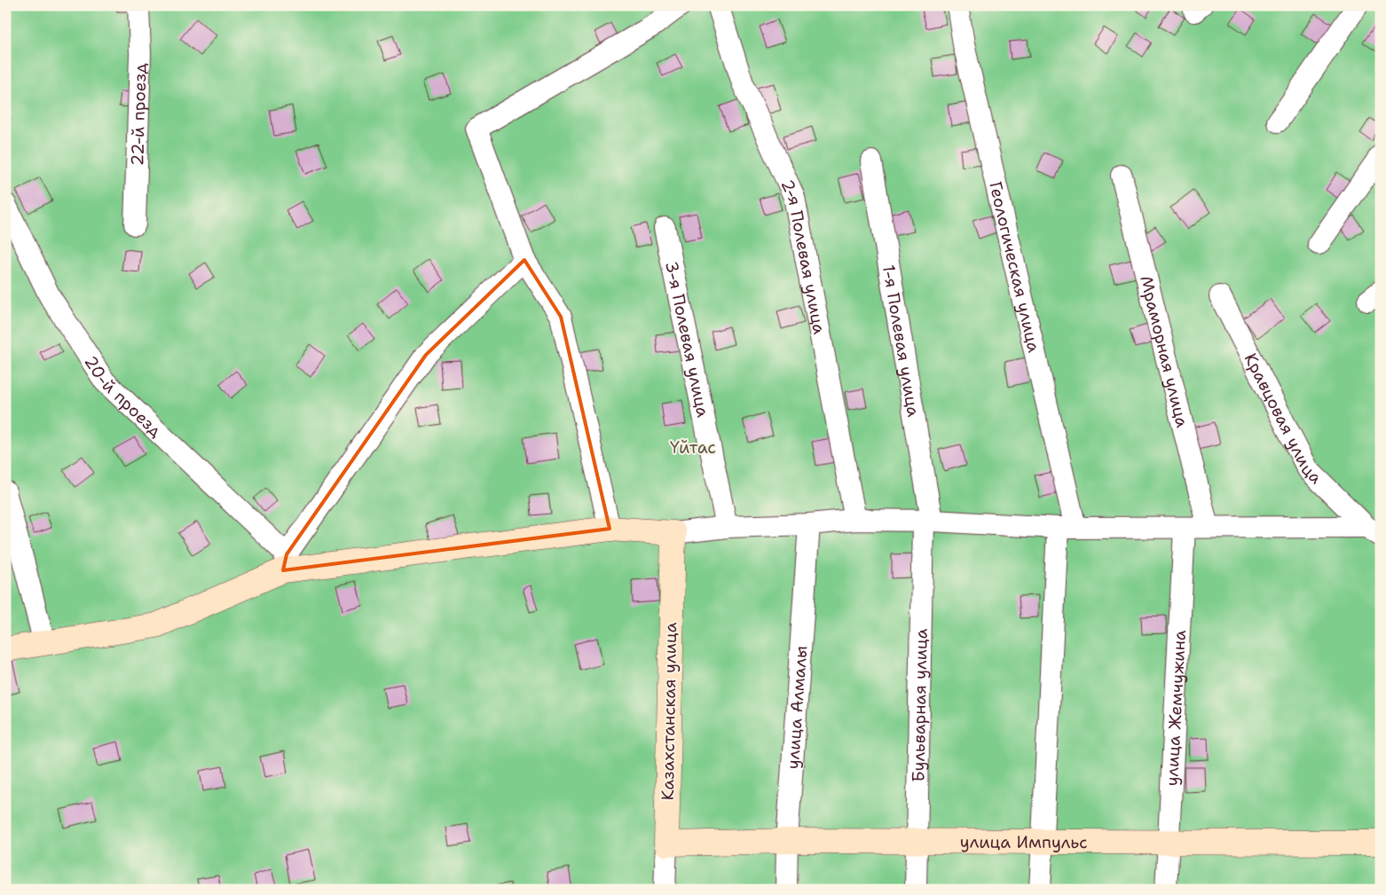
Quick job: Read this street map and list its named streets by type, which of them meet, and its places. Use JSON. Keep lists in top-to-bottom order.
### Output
{
  "streets": {
    "street": [
      "22-й проезд",
      "2-я Полевая улица",
      "Геологическая улица",
      "3-я Полевая улица",
      "1-я Полевая улица",
      "Мраморная улица",
      "20-й проезд",
      "Кравцовая улица",
      "Бульварная улица",
      "улица Алмалы",
      "улица Жемчужина",
      "Казахстанская улица",
      "улица Импульс"
    ]
  },
  "crossings": [
    ["Геологическая улица", "улица Импульс"],
    ["1-я Полевая улица", "Бульварная улица"],
    ["Бульварная улица", "улица Импульс"],
    ["улица Алмалы", "улица Импульс"],
    ["улица Жемчужина", "улица Импульс"],
    ["Казахстанская улица", "улица Импульс"]
  ],
  "parks": ["Үйтас"]
}
